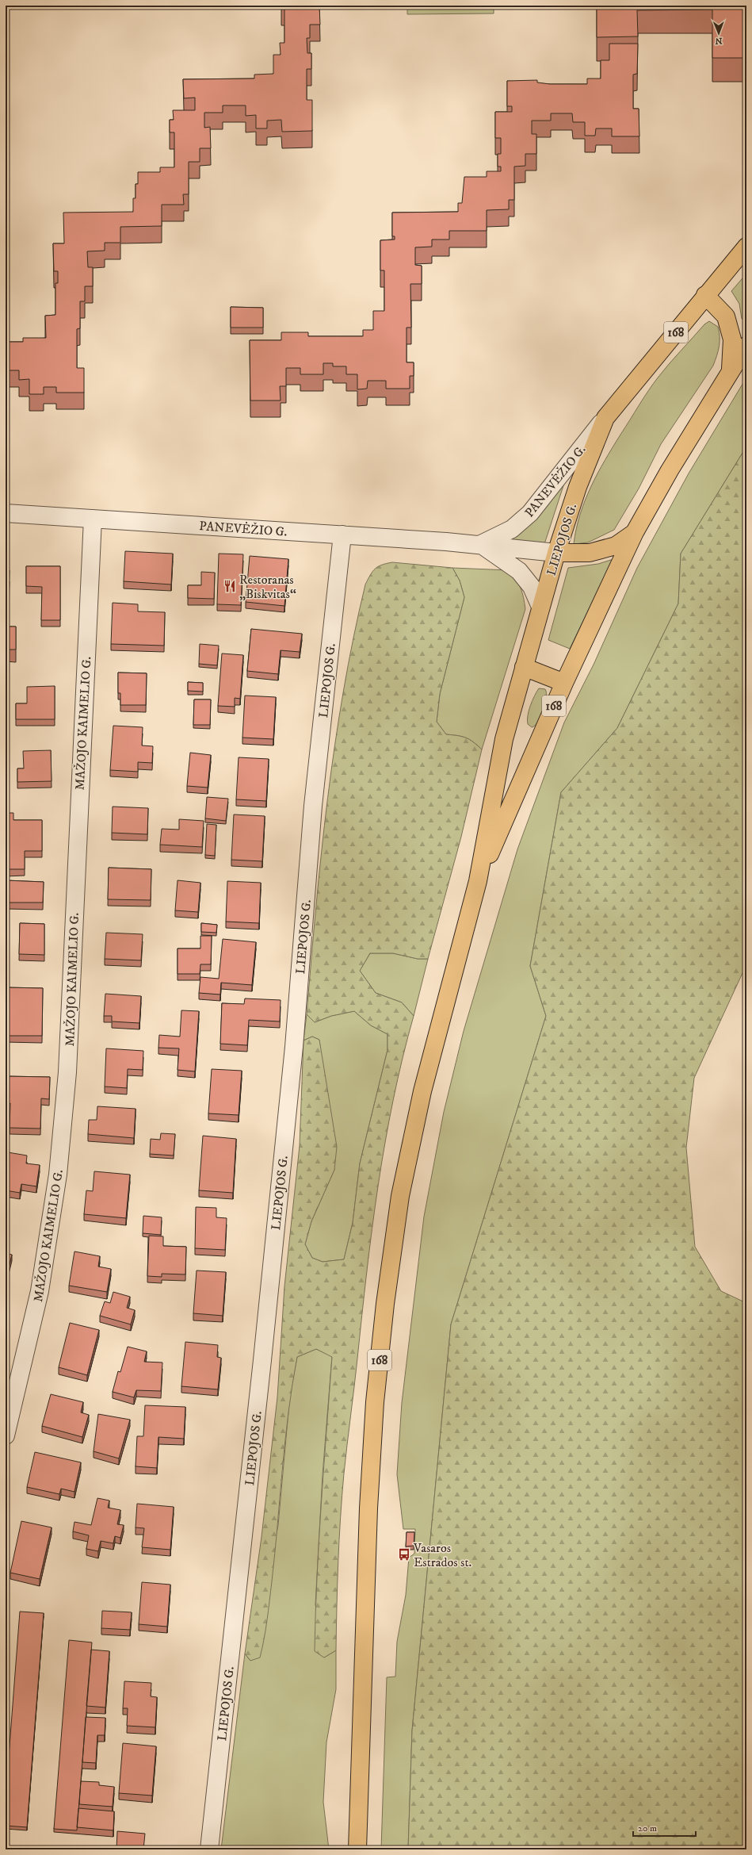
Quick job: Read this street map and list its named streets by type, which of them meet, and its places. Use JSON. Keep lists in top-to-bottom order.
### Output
{
  "streets": {
    "main road": ["168", "LIEPOJOS G."],
    "street": ["PANEVĖŽIO G.", "MAŽOJO KAIMELIO G."]
  },
  "crossings": [
    ["PANEVĖŽIO G.", "LIEPOJOS G."],
    ["PANEVĖŽIO G.", "MAŽOJO KAIMELIO G."]
  ],
  "places": {
    "restaurant": ["Restoranas „Biskvitas“"],
    "bus stop": ["Vasaros Estrados st."]
  },
  "scale_bar": "20 m",
  "north": "bottom"
}
